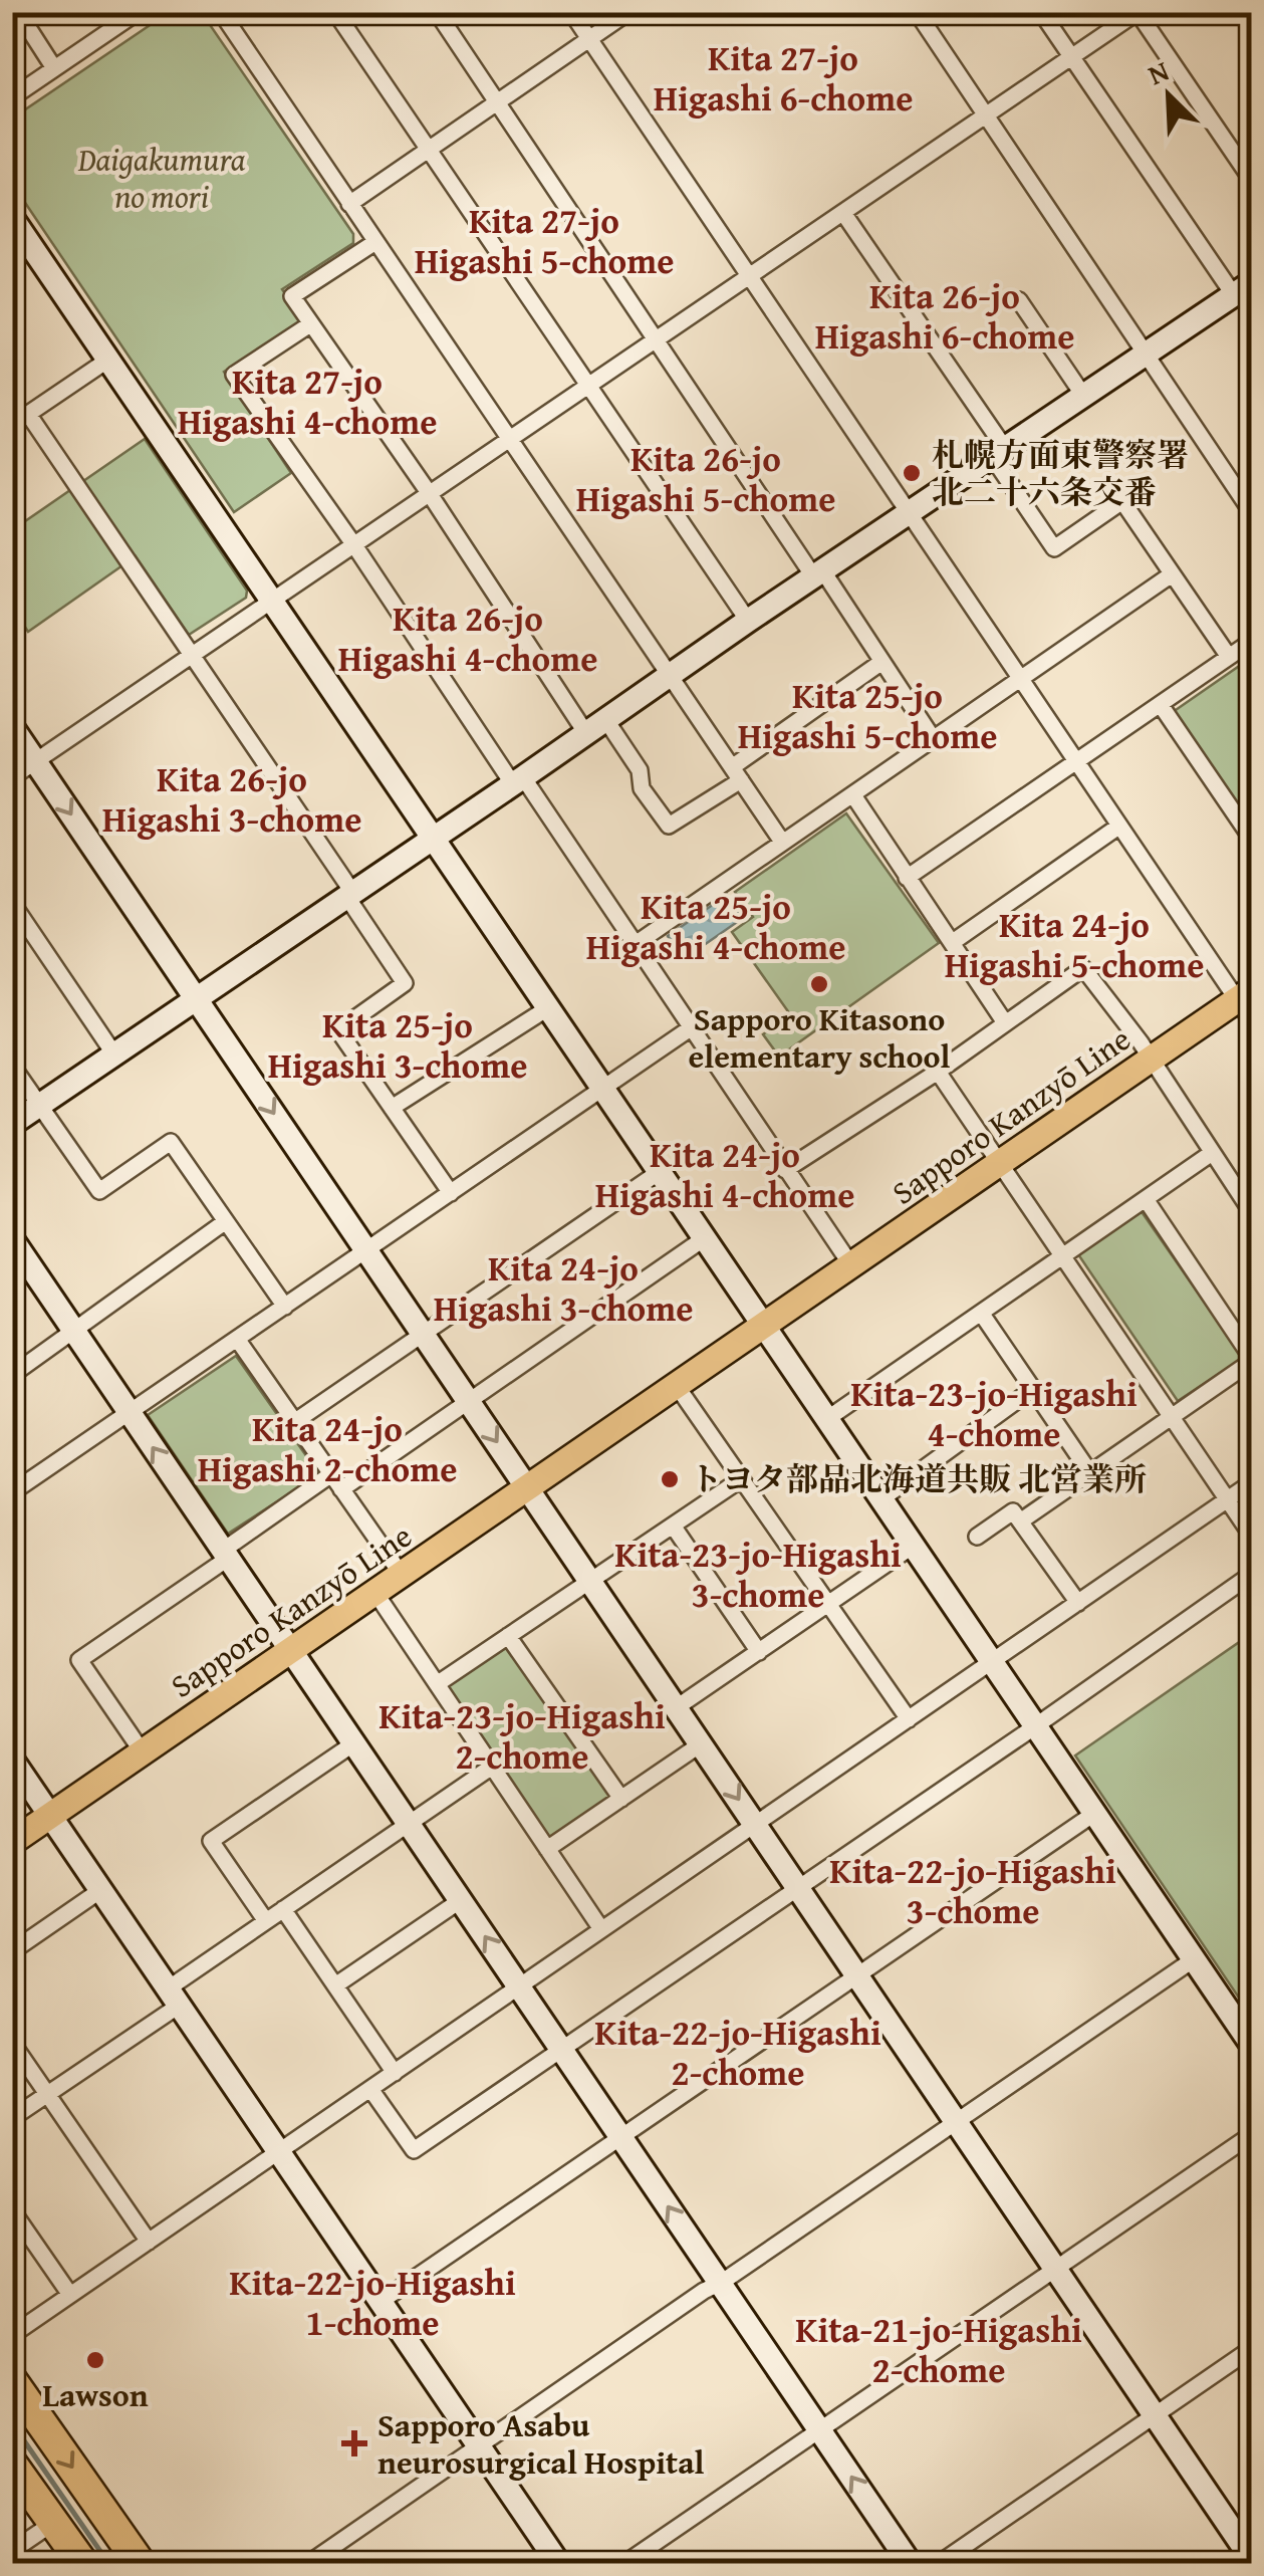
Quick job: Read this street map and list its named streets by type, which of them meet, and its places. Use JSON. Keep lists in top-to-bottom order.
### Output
{
  "streets": {
    "main road": ["Sapporo Kanzyō Line"]
  },
  "districts": [
    "Kita 27-jo Higashi 6-chome",
    "Kita 27-jo Higashi 5-chome",
    "Kita 26-jo Higashi 6-chome",
    "Kita 27-jo Higashi 4-chome",
    "Kita 26-jo Higashi 5-chome",
    "Kita 26-jo Higashi 4-chome",
    "Kita 25-jo Higashi 5-chome",
    "Kita 26-jo Higashi 3-chome",
    "Kita 25-jo Higashi 4-chome",
    "Kita 24-jo Higashi 5-chome",
    "Kita 25-jo Higashi 3-chome",
    "Kita 24-jo Higashi 4-chome",
    "Kita 24-jo Higashi 3-chome",
    "Kita-23-jo-Higashi 4-chome",
    "Kita 24-jo Higashi 2-chome",
    "Kita-23-jo-Higashi 3-chome",
    "Kita-23-jo-Higashi 2-chome",
    "Kita-22-jo-Higashi 3-chome",
    "Kita-22-jo-Higashi 2-chome",
    "Kita-22-jo-Higashi 1-chome",
    "Kita-21-jo-Higashi 2-chome"
  ],
  "parks": ["Daigakumura no mori"],
  "places": {
    "other": [
      "札幌方面東警察署 北二十六条交番",
      "Sapporo Kitasono elementary school",
      "トヨタ部品北海道共販 北営業所",
      "Lawson"
    ],
    "health": ["Sapporo Asabu neurosurgical Hospital"]
  },
  "north": "top left"
}
